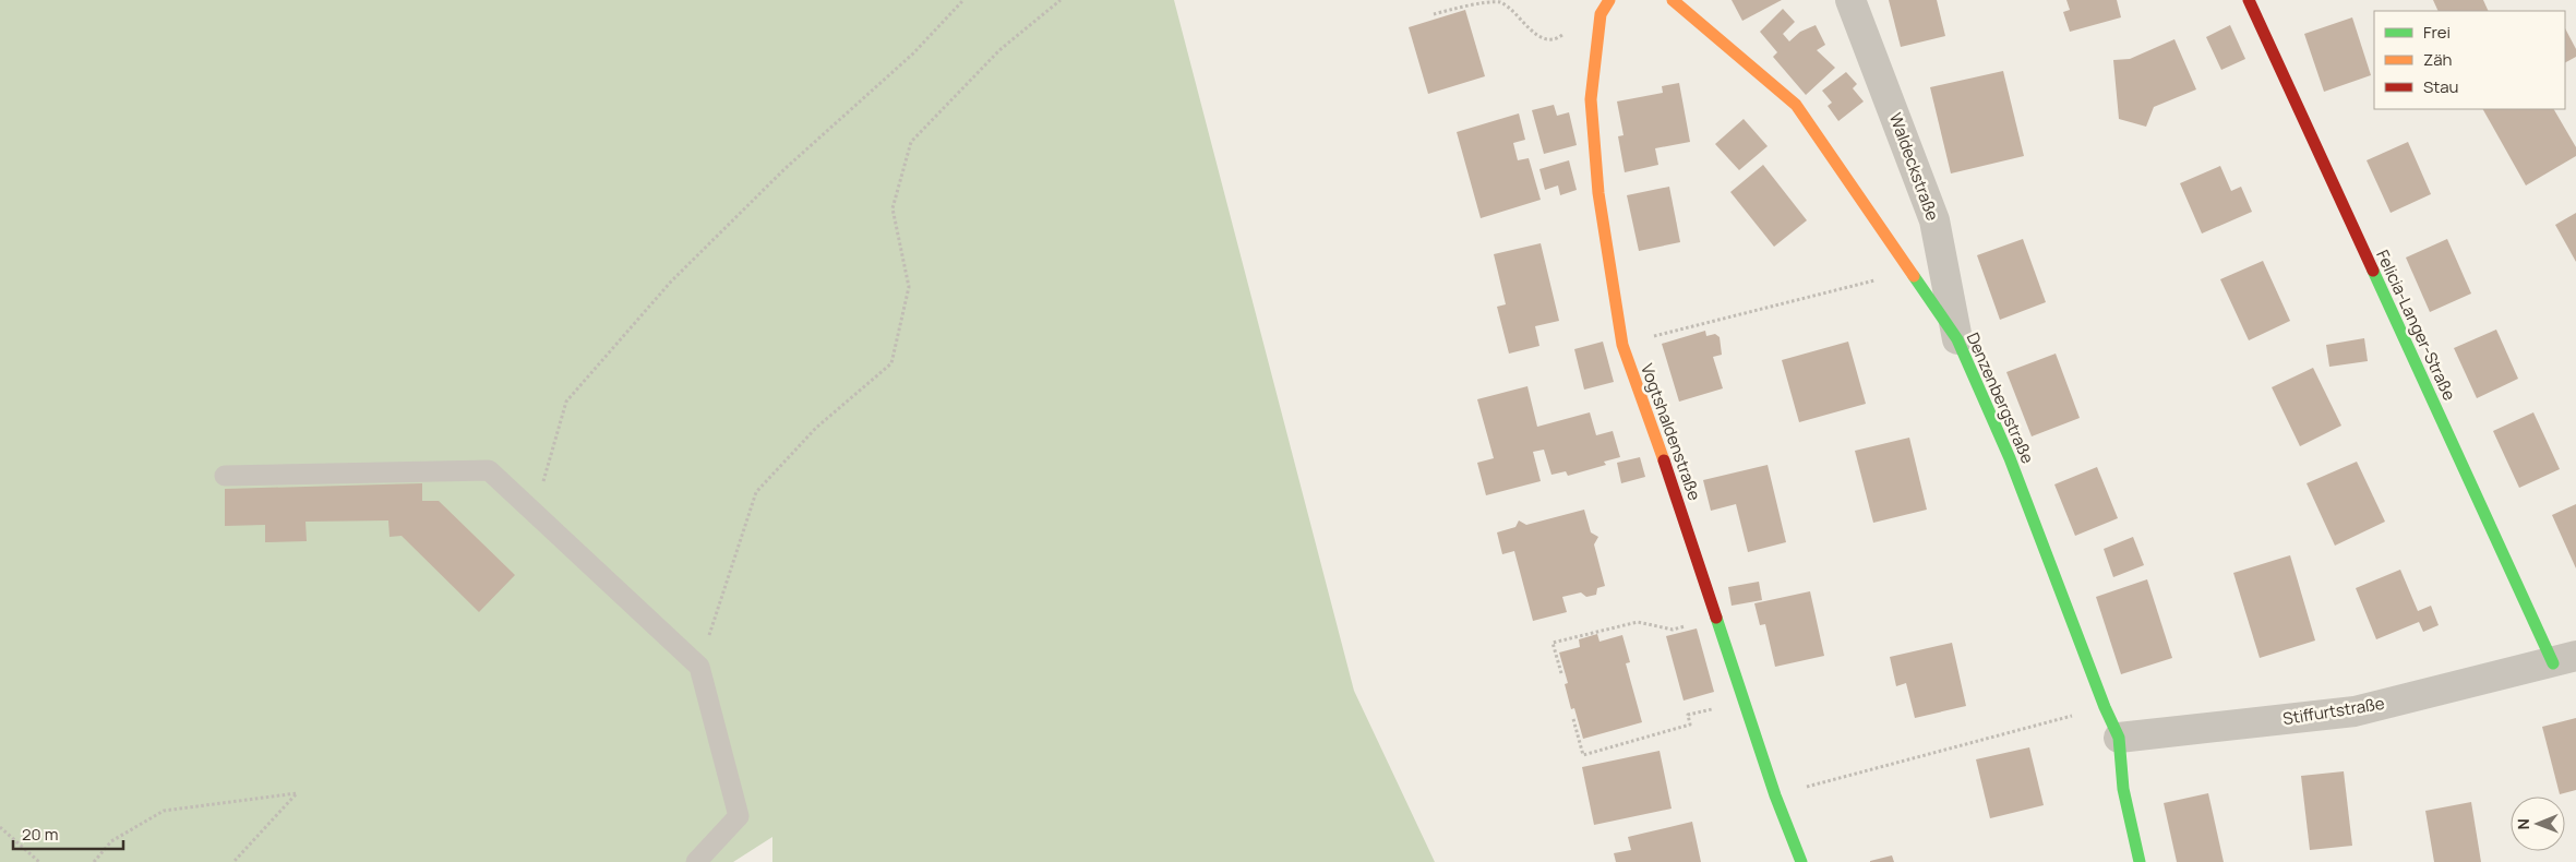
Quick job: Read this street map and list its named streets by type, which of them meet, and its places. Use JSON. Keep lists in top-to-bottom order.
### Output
{
  "streets": {
    "street": [
      "Waldeckstraße",
      "Felicia-Langer-Straße",
      "Denzenbergstraße",
      "Vogtshaldenstraße",
      "Stiffurtstraße"
    ]
  },
  "crossings": [
    ["Waldeckstraße", "Denzenbergstraße"],
    ["Felicia-Langer-Straße", "Stiffurtstraße"],
    ["Denzenbergstraße", "Stiffurtstraße"]
  ],
  "legend": ["Frei", "Zäh", "Stau"],
  "scale_bar": "20 m",
  "north": "left"
}
